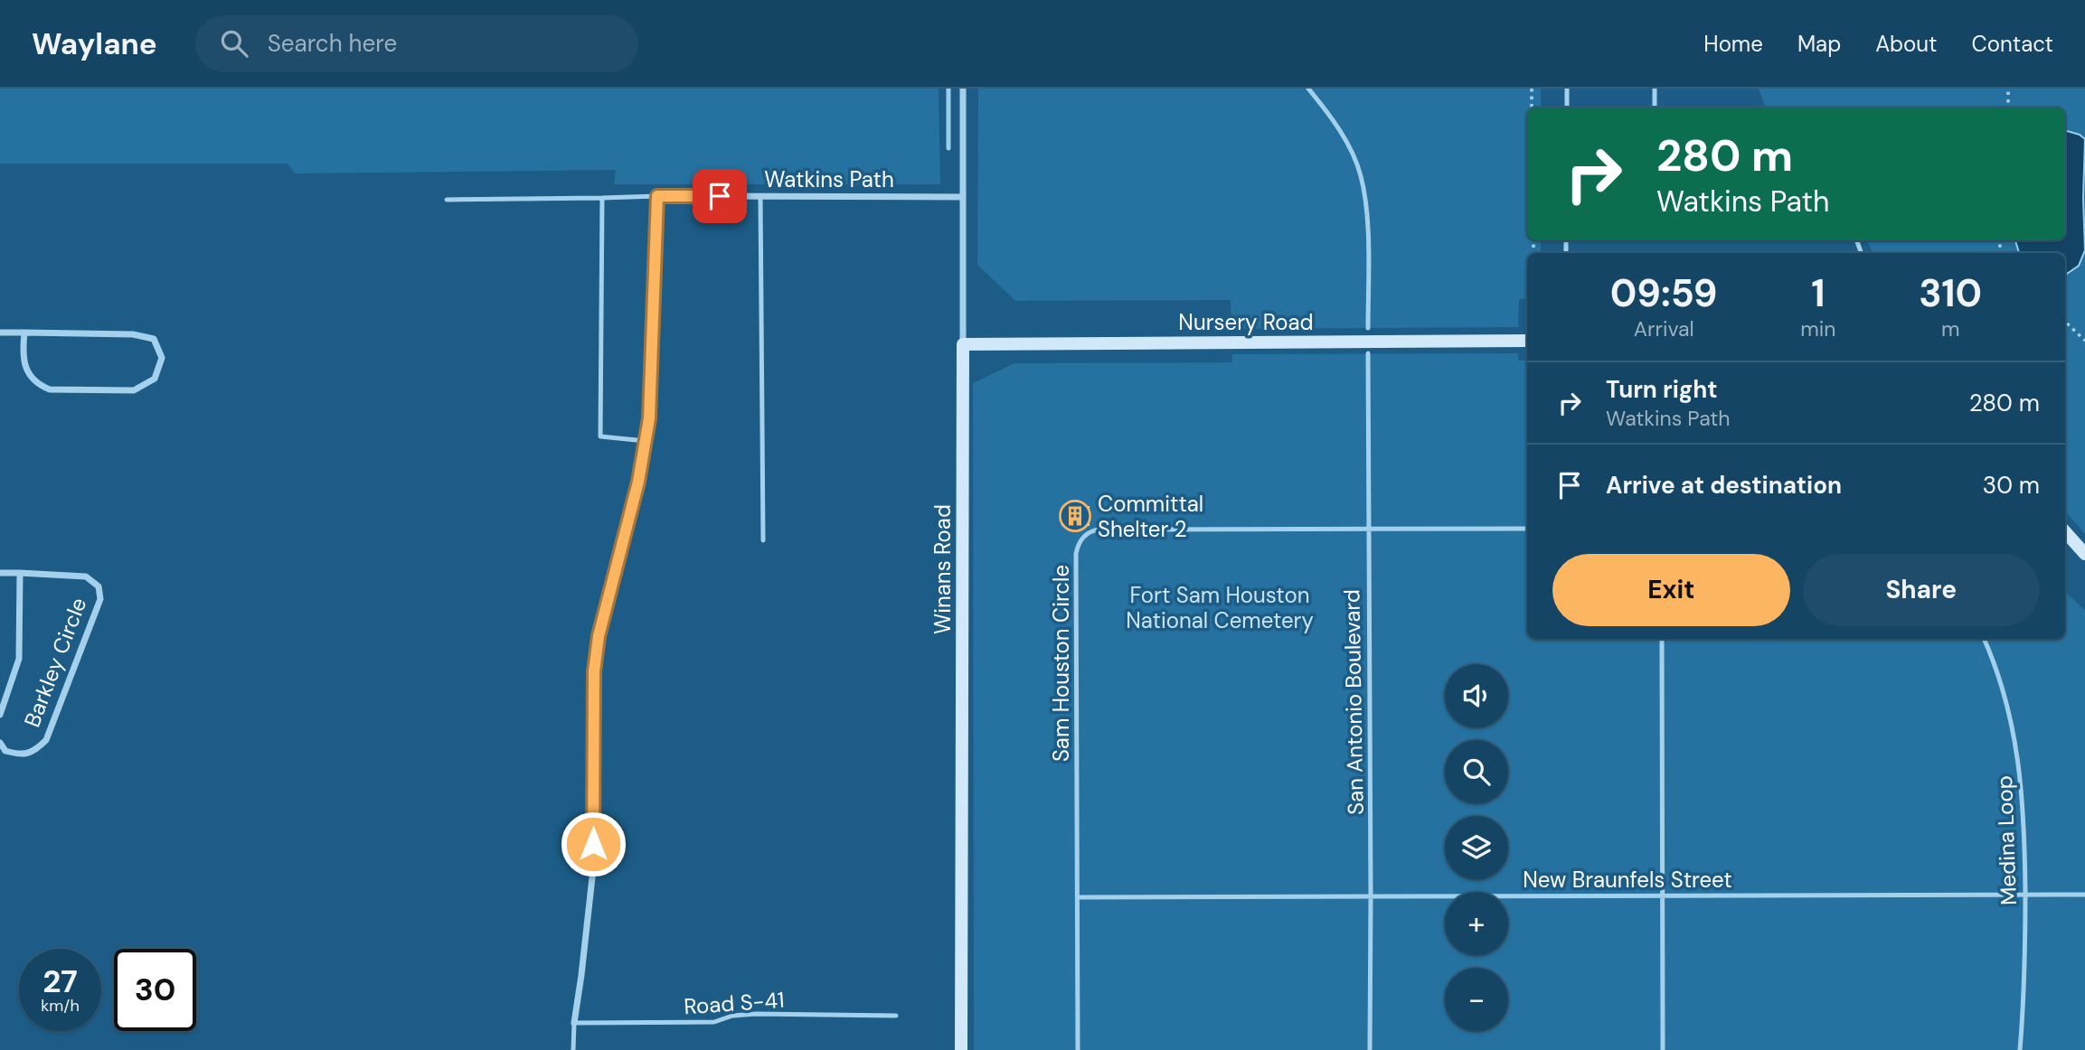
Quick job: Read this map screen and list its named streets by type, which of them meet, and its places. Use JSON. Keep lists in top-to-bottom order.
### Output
{
  "streets": {
    "street": [
      "Watkins Path",
      "Nursery Road",
      "Winans Road",
      "Barkley Circle"
    ],
    "lane": [
      "Sam Houston Circle",
      "San Antonio Boulevard",
      "Medina Loop",
      "New Braunfels Street",
      "Road S-41"
    ]
  },
  "crossings": [
    ["Watkins Path", "Winans Road"],
    ["Nursery Road", "Winans Road"],
    ["Sam Houston Circle", "San Antonio Boulevard"],
    ["Sam Houston Circle", "New Braunfels Street"],
    ["San Antonio Boulevard", "New Braunfels Street"],
    ["Medina Loop", "New Braunfels Street"]
  ],
  "parks": ["Fort Sam Houston National Cemetery"],
  "places": {
    "building": ["Committal Shelter 2"]
  },
  "page": {
    "header": "Waylane",
    "search": "Search here",
    "nav": [
      "Home",
      "Map",
      "About",
      "Contact"
    ],
    "turn": ["280 m", "Watkins Path"],
    "eta": [
      "09:59",
      "Arrival",
      "1",
      "min",
      "310",
      "m"
    ],
    "list": [
      {
        "name": "Turn right",
        "note": "Watkins Path",
        "value": "280 m"
      },
      {
        "name": "Arrive at destination",
        "value": "30 m"
      }
    ],
    "buttons": ["Exit", "Share"],
    "map_buttons": ["+", "−"],
    "speed": "27 km/h",
    "limit": "30"
  }
}
